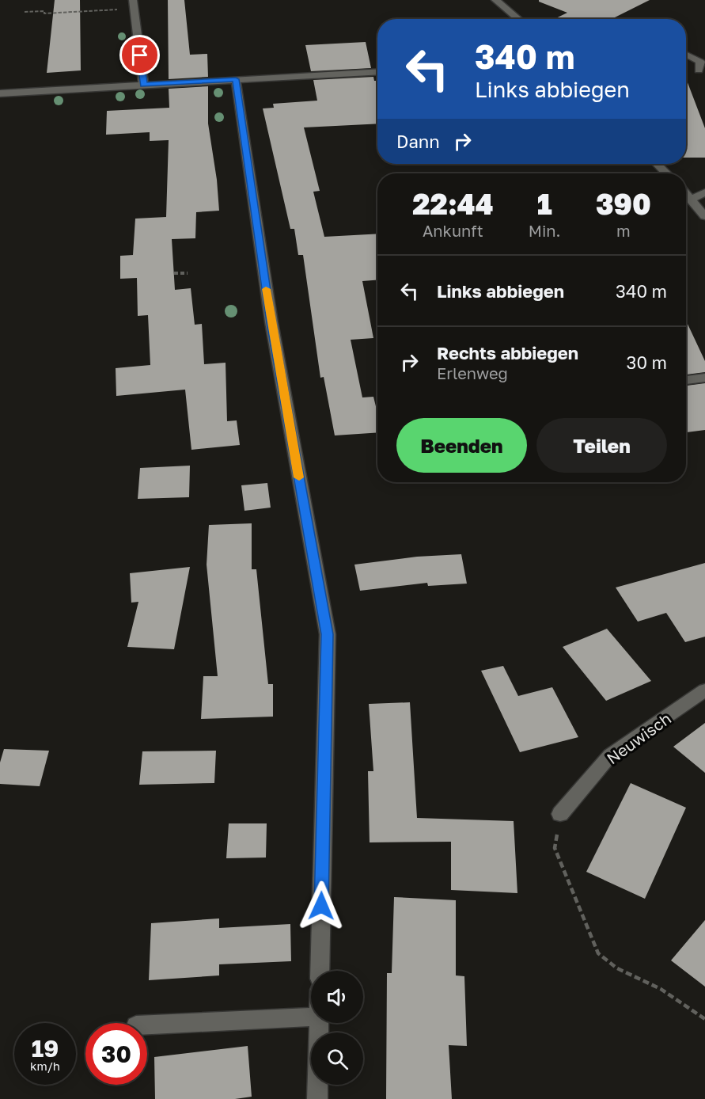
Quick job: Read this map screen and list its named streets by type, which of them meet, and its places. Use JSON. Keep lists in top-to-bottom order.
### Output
{
  "streets": {
    "street": ["Neuwisch"]
  },
  "page": {
    "turn": ["340 m", "Links abbiegen"],
    "then": "Dann",
    "eta": [
      "22:44",
      "Ankunft",
      "1",
      "Min.",
      "390",
      "m"
    ],
    "list": [
      {
        "name": "Links abbiegen",
        "value": "340 m"
      },
      {
        "name": "Rechts abbiegen",
        "note": "Erlenweg",
        "value": "30 m"
      }
    ],
    "buttons": ["Beenden", "Teilen"],
    "speed": "19 km/h",
    "limit": "30"
  }
}
